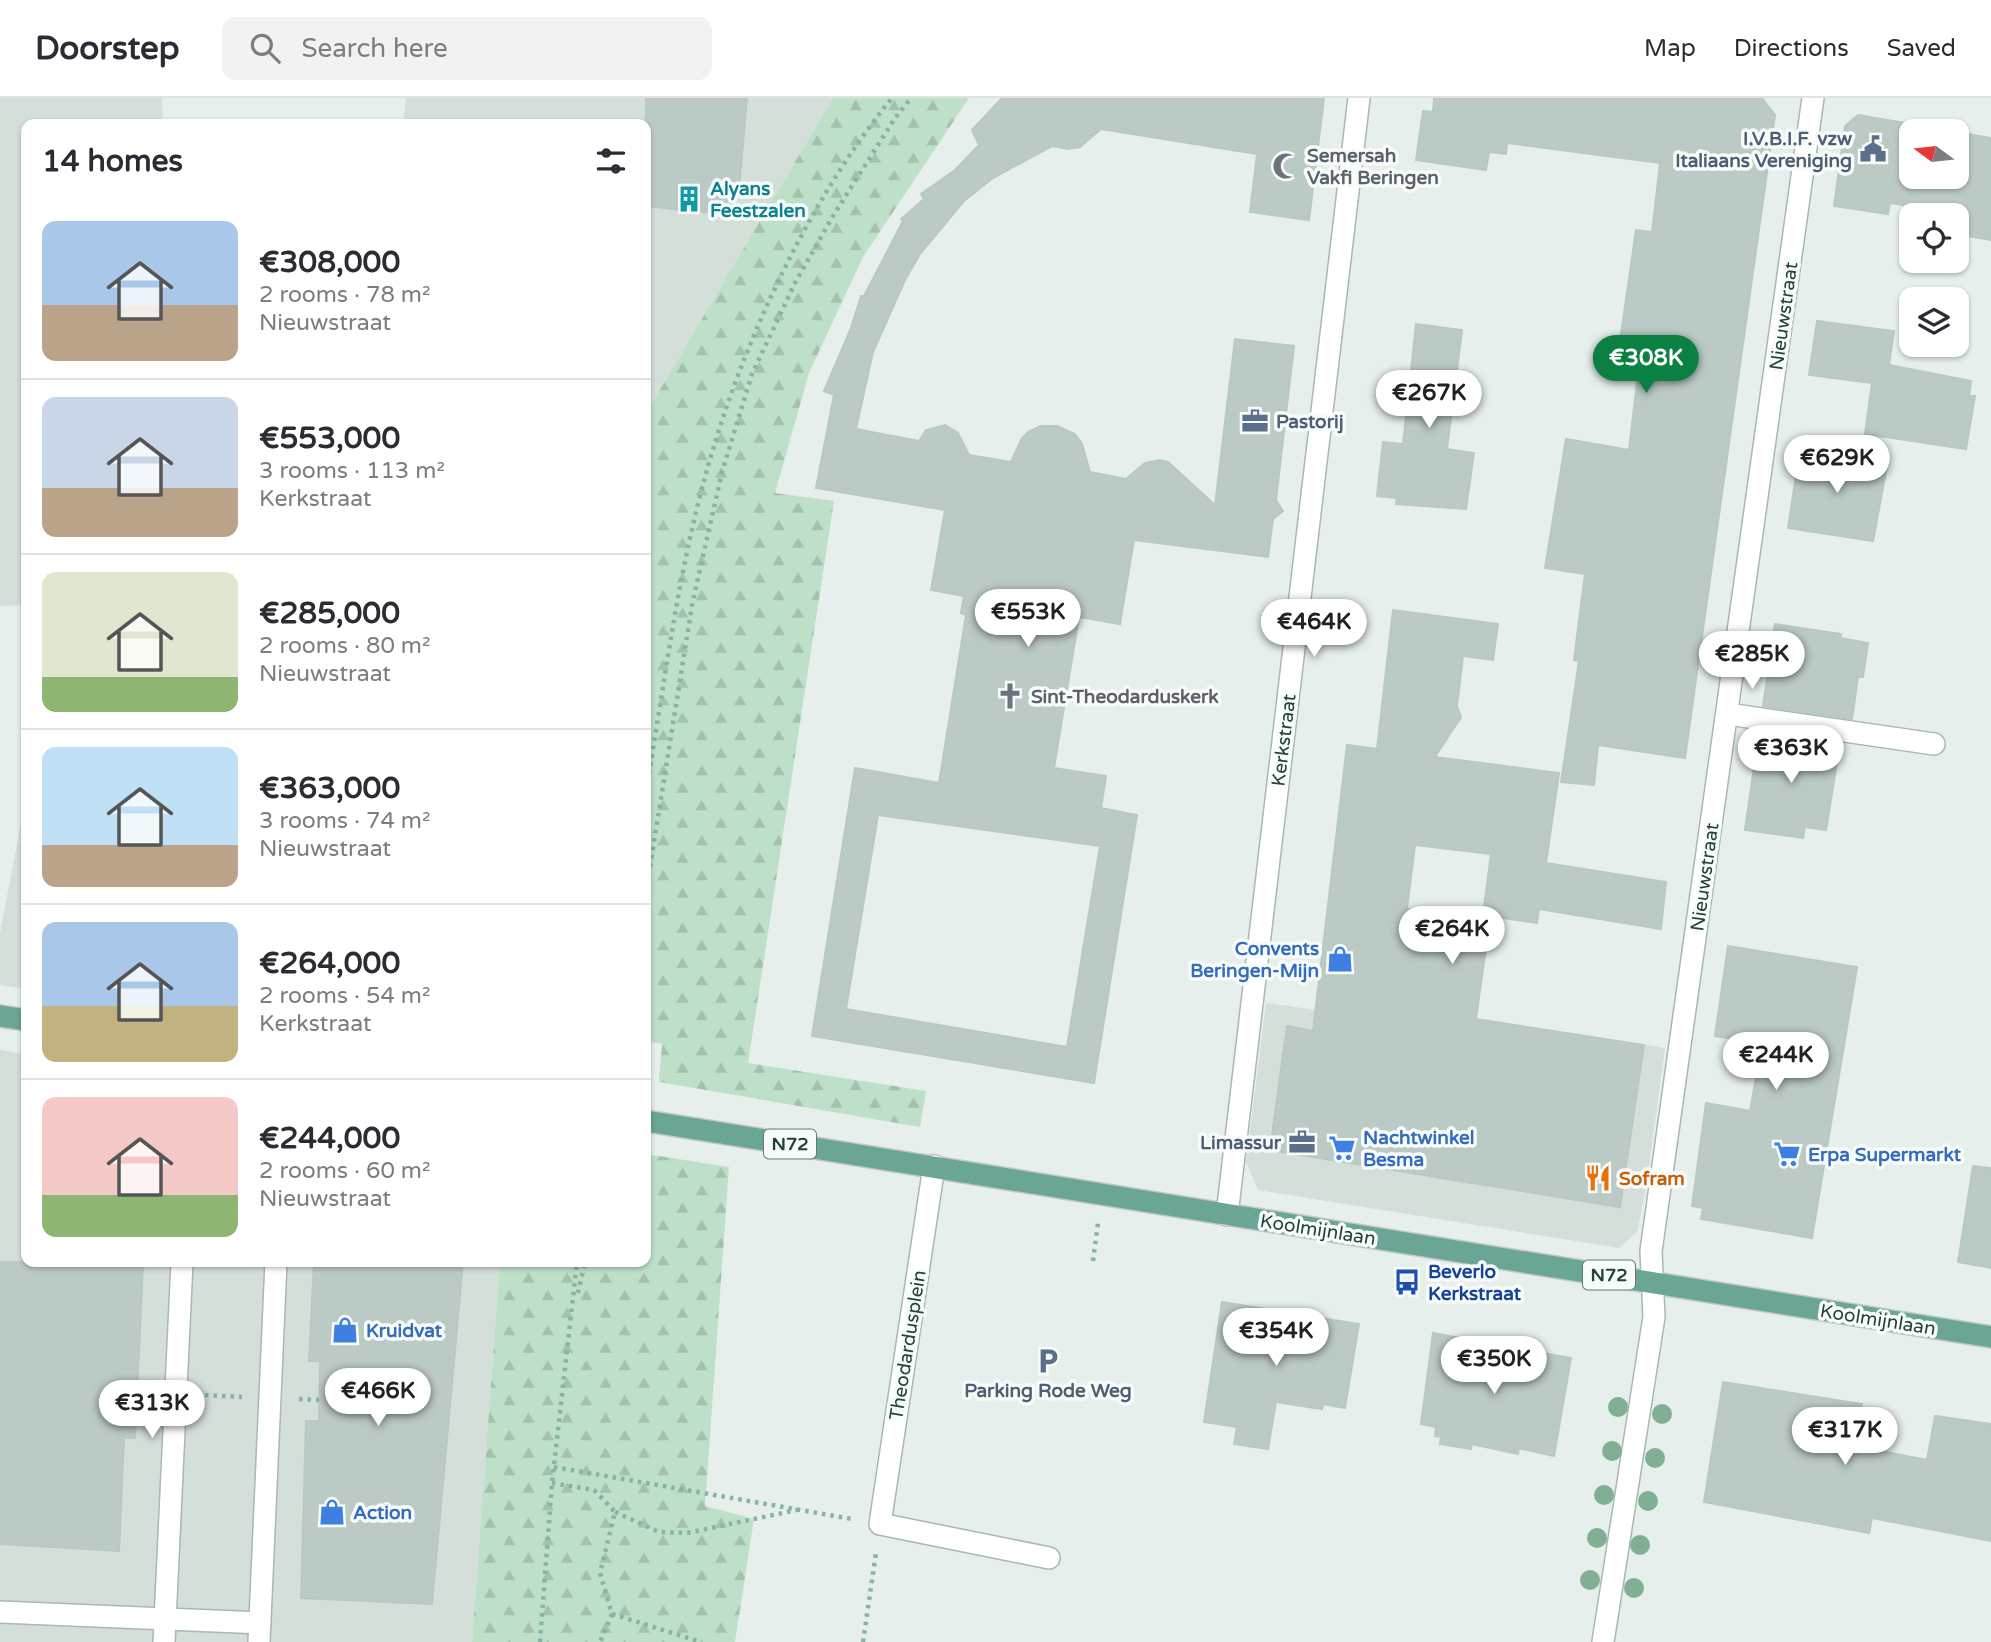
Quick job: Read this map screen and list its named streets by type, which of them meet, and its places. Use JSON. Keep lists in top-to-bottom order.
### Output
{
  "streets": {
    "main road": ["N72", "Koolmijnlaan"],
    "street": ["Nieuwstraat", "Kerkstraat", "Theodardusplein"]
  },
  "crossings": [
    ["Nieuwstraat", "Koolmijnlaan"],
    ["Kerkstraat", "Koolmijnlaan"],
    ["Koolmijnlaan", "Theodardusplein"]
  ],
  "places": {
    "public building": ["I.V.B.I.F. vzw Italiaans Vereniging"],
    "mosque": ["Semersah Vakfi Beringen"],
    "building": ["Alyans Feestzalen"],
    "office": ["Pastorij", "Limassur"],
    "church": ["Sint-Theodarduskerk"],
    "shop": ["Convents Beringen-Mijn", "Kruidvat", "Action"],
    "supermarket": ["Nachtwinkel Besma", "Erpa Supermarkt"],
    "restaurant": ["Sofram"],
    "bus stop": ["Beverlo Kerkstraat"],
    "parking": ["Parking Rode Weg"]
  },
  "north": "left",
  "page": {
    "header": "Doorstep",
    "search": "Search here",
    "nav": ["Map", "Directions", "Saved"],
    "heading": "14 homes",
    "list": [
      {
        "name": "€308,000",
        "note": "2 rooms · 78 m² · Nieuwstraat"
      },
      {
        "name": "€553,000",
        "note": "3 rooms · 113 m² · Kerkstraat"
      },
      {
        "name": "€285,000",
        "note": "2 rooms · 80 m² · Nieuwstraat"
      },
      {
        "name": "€363,000",
        "note": "3 rooms · 74 m² · Nieuwstraat"
      },
      {
        "name": "€264,000",
        "note": "2 rooms · 54 m² · Kerkstraat"
      },
      {
        "name": "€244,000",
        "note": "2 rooms · 60 m² · Nieuwstraat"
      }
    ],
    "price": [
      "€308K",
      "€267K",
      "€629K",
      "€553K",
      "€464K",
      "€285K",
      "€363K",
      "€264K",
      "€244K",
      "€354K",
      "€350K",
      "€466K",
      "€313K",
      "€317K"
    ]
  }
}
